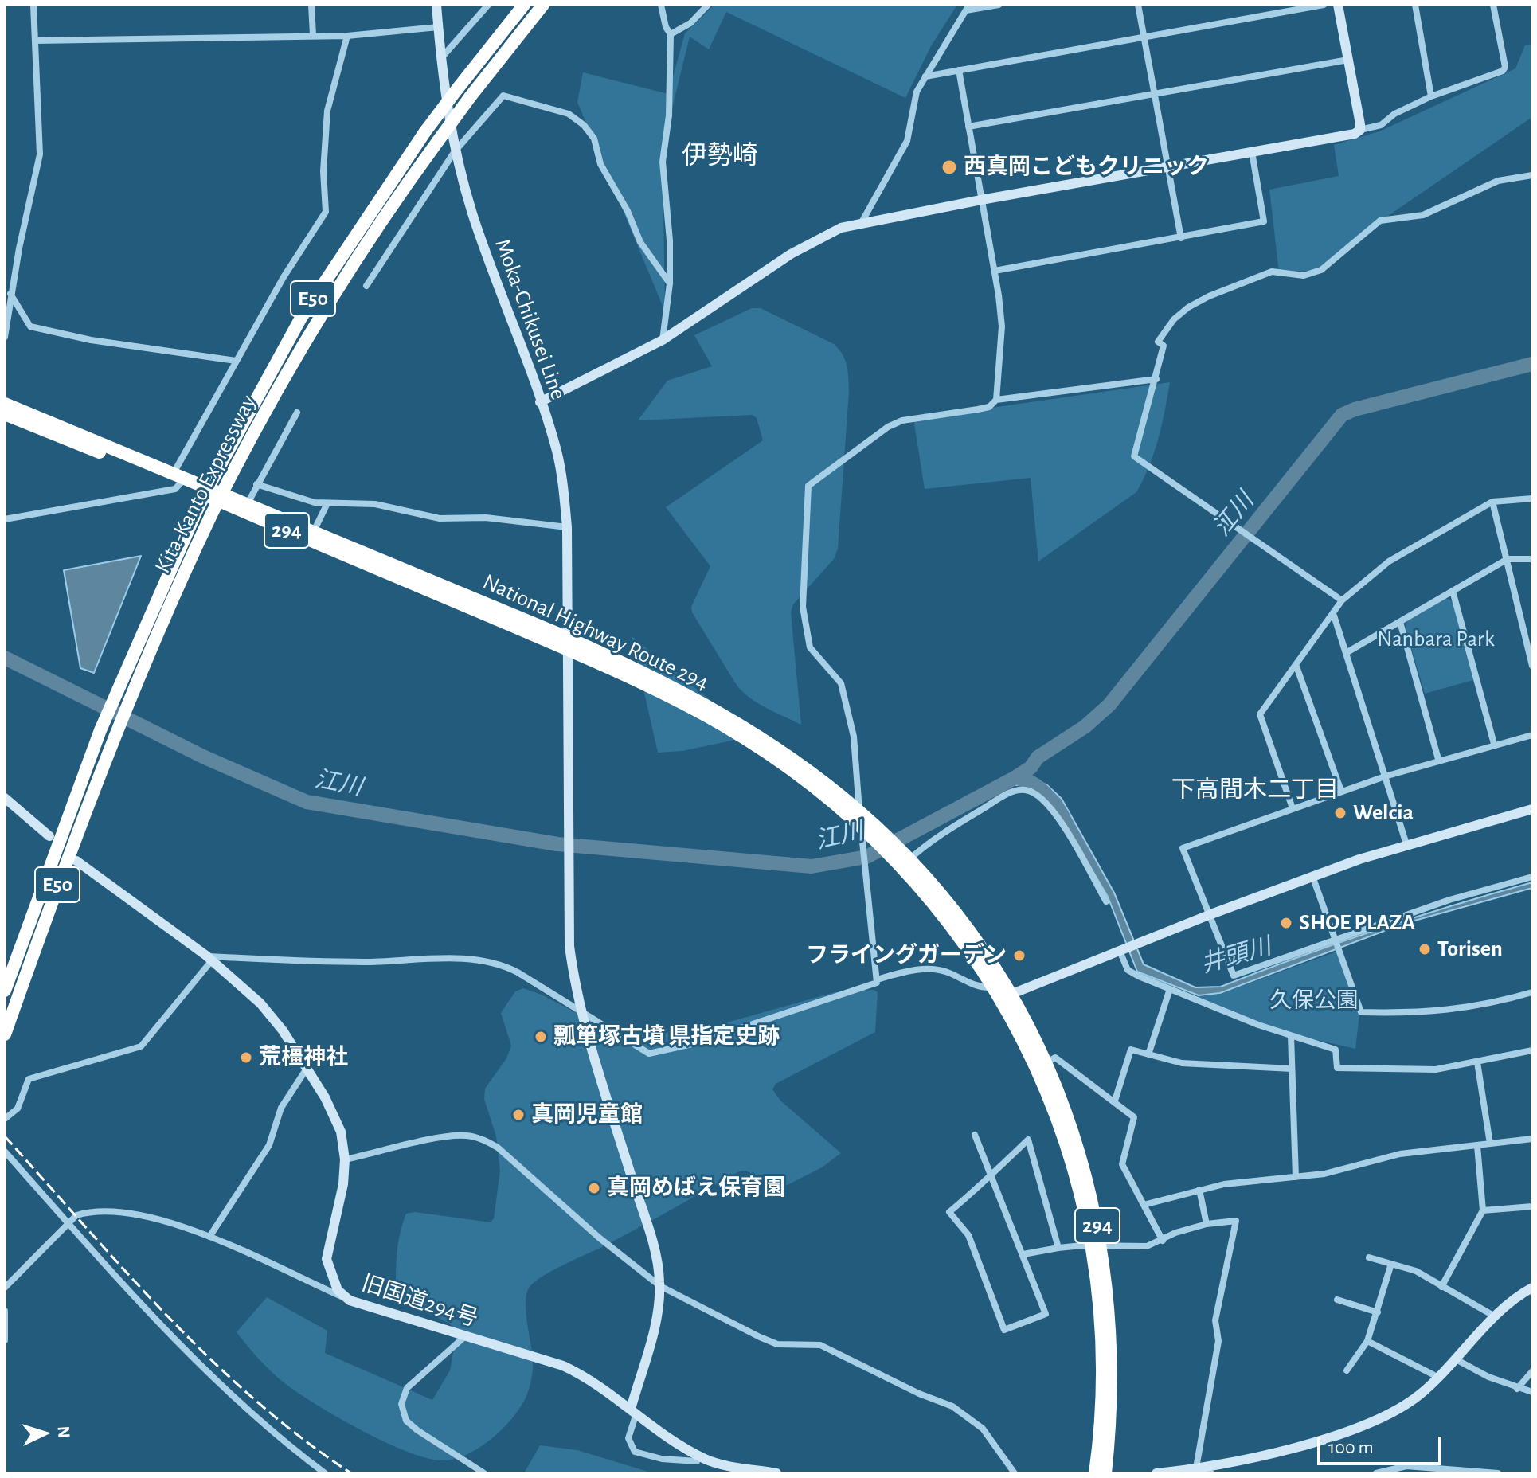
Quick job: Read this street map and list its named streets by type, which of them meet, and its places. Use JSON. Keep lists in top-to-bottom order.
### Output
{
  "streets": {
    "highway": [
      "E50",
      "Kita-Kanto Expressway",
      "294",
      "National Highway Route 294"
    ],
    "street": ["Moka-Chikusei Line", "旧国道294号"]
  },
  "crossings": [
    ["Moka-Chikusei Line", "National Highway Route 294"]
  ],
  "districts": ["伊勢崎", "下高間木二丁目"],
  "water": ["江川", "井頭川"],
  "parks": ["Nanbara Park", "久保公園"],
  "places": [
    "西真岡こどもクリニック",
    "Welcia",
    "SHOE PLAZA",
    "Torisen",
    "フライングガーデン",
    "瓢箪塚古墳 県指定史跡",
    "荒橿神社",
    "真岡児童館",
    "真岡めばえ保育園"
  ],
  "scale_bar": "100 m",
  "north": "right"
}
